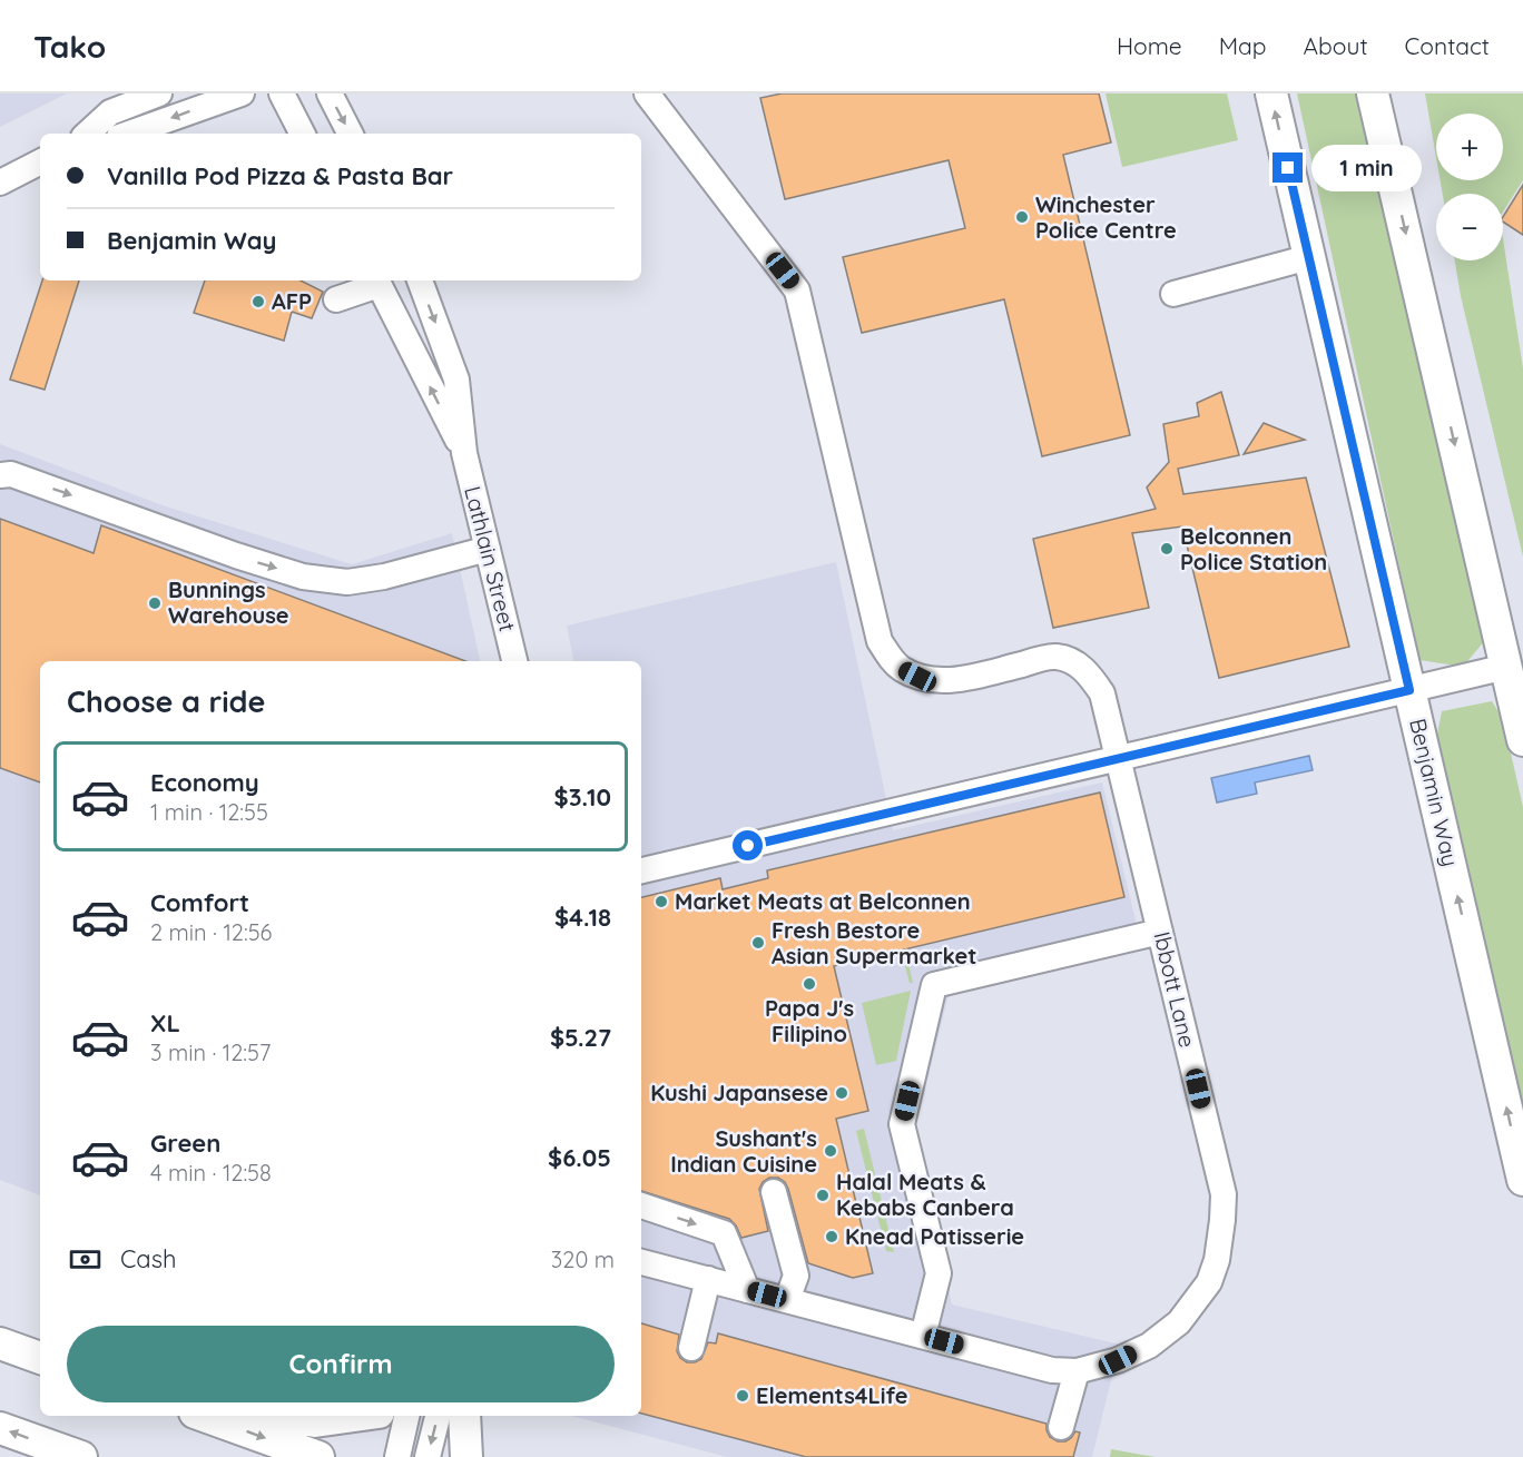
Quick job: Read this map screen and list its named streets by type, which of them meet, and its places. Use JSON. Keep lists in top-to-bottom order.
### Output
{
  "streets": {
    "main road": ["Benjamin Way"],
    "street": ["Lathlain Street", "Ibbott Lane"]
  },
  "places": [
    "Winchester Police Centre",
    "AFP",
    "Belconnen Police Station",
    "Bunnings Warehouse",
    "Market Meats at Belconnen",
    "Fresh Bestore Asian Supermarket",
    "Papa J's Filipino",
    "Kushi Japansese",
    "Sushant's Indian Cuisine",
    "Halal Meats & Kebabs Canbera",
    "Knead Patisserie",
    "Elements4Life"
  ],
  "page": {
    "header": "Tako",
    "nav": [
      "Home",
      "Map",
      "About",
      "Contact"
    ],
    "map_buttons": ["+", "−"],
    "banner": ["Vanilla Pod Pizza & Pasta Bar", "Benjamin Way"],
    "bubble": "1 min",
    "heading": "Choose a ride",
    "list": [
      {
        "name": "Economy",
        "note": "1 min · 12:55",
        "value": "$3.10"
      },
      {
        "name": "Comfort",
        "note": "2 min · 12:56",
        "value": "$4.18"
      },
      {
        "name": "XL",
        "note": "3 min · 12:57",
        "value": "$5.27"
      },
      {
        "name": "Green",
        "note": "4 min · 12:58",
        "value": "$6.05"
      }
    ],
    "pay": ["Cash", "320 m"],
    "buttons": "Confirm"
  }
}
